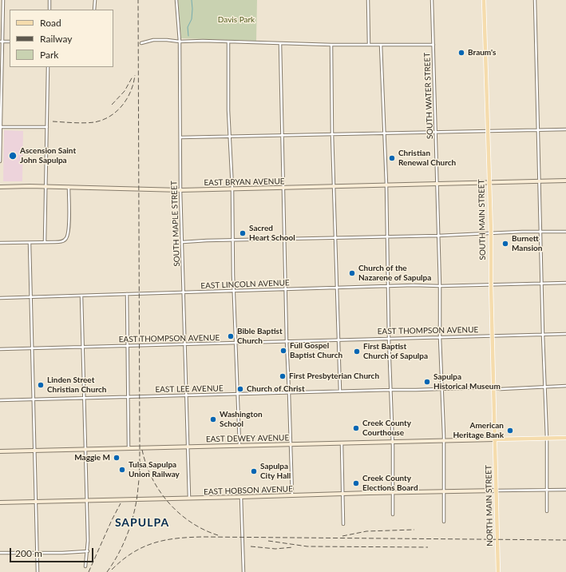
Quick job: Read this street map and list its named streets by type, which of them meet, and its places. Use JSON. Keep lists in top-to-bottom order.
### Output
{
  "streets": {
    "main road": ["SOUTH MAIN STREET", "NORTH MAIN STREET"],
    "street": [
      "SOUTH WATER STREET",
      "EAST BRYAN AVENUE",
      "SOUTH MAPLE STREET",
      "EAST LINCOLN AVENUE",
      "EAST THOMPSON AVENUE",
      "EAST LEE AVENUE",
      "EAST DEWEY AVENUE",
      "EAST HOBSON AVENUE"
    ]
  },
  "crossings": [
    ["SOUTH WATER STREET", "EAST BRYAN AVENUE"],
    ["SOUTH WATER STREET", "EAST LINCOLN AVENUE"],
    ["SOUTH WATER STREET", "EAST THOMPSON AVENUE"],
    ["SOUTH WATER STREET", "EAST LEE AVENUE"],
    ["SOUTH WATER STREET", "EAST DEWEY AVENUE"],
    ["SOUTH WATER STREET", "EAST HOBSON AVENUE"],
    ["EAST BRYAN AVENUE", "SOUTH MAIN STREET"],
    ["EAST BRYAN AVENUE", "SOUTH MAPLE STREET"],
    ["SOUTH MAIN STREET", "EAST LINCOLN AVENUE"],
    ["SOUTH MAIN STREET", "EAST THOMPSON AVENUE"],
    ["SOUTH MAIN STREET", "EAST LEE AVENUE"],
    ["SOUTH MAIN STREET", "EAST DEWEY AVENUE"],
    ["SOUTH MAIN STREET", "NORTH MAIN STREET"],
    ["SOUTH MAPLE STREET", "EAST LINCOLN AVENUE"],
    ["SOUTH MAPLE STREET", "EAST THOMPSON AVENUE"],
    ["SOUTH MAPLE STREET", "EAST LEE AVENUE"],
    ["SOUTH MAPLE STREET", "EAST DEWEY AVENUE"],
    ["SOUTH MAPLE STREET", "EAST HOBSON AVENUE"],
    ["EAST DEWEY AVENUE", "NORTH MAIN STREET"],
    ["EAST HOBSON AVENUE", "NORTH MAIN STREET"]
  ],
  "districts": ["SAPULPA"],
  "parks": ["Davis Park"],
  "places": [
    "Braum's",
    "Ascension Saint John Sapulpa",
    "Christian Renewal Church",
    "Sacred Heart School",
    "Burnett Mansion",
    "Church of the Nazarene of Sapulpa",
    "Bible Baptist Church",
    "Full Gospel Baptist Church",
    "First Baptist Church of Sapulpa",
    "First Presbyterian Church",
    "Sapulpa Historical Museum",
    "Linden Street Christian Church",
    "Church of Christ",
    "Washington School",
    "Creek County Courthouse",
    "American Heritage Bank",
    "Maggie M",
    "Tulsa Sapulpa Union Railway",
    "Sapulpa City Hall",
    "Creek County Elections Board"
  ],
  "legend": ["Road", "Railway", "Park"],
  "scale_bar": "200 m"
}
